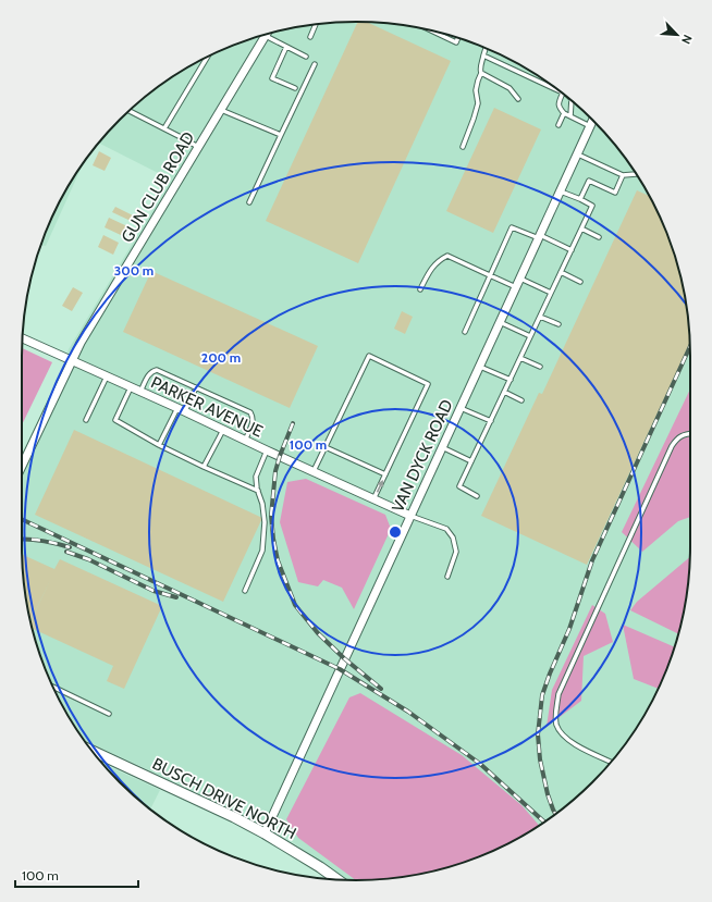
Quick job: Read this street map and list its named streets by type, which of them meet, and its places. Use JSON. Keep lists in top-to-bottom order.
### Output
{
  "streets": {
    "street": [
      "GUN CLUB ROAD",
      "PARKER AVENUE",
      "VAN DYCK ROAD",
      "BUSCH DRIVE NORTH"
    ]
  },
  "crossings": [
    ["GUN CLUB ROAD", "PARKER AVENUE"],
    ["PARKER AVENUE", "VAN DYCK ROAD"],
    ["VAN DYCK ROAD", "BUSCH DRIVE NORTH"]
  ],
  "scale_bar": "100 m",
  "north": "bottom right",
  "rings": ["300 m", "200 m", "100 m"]
}
